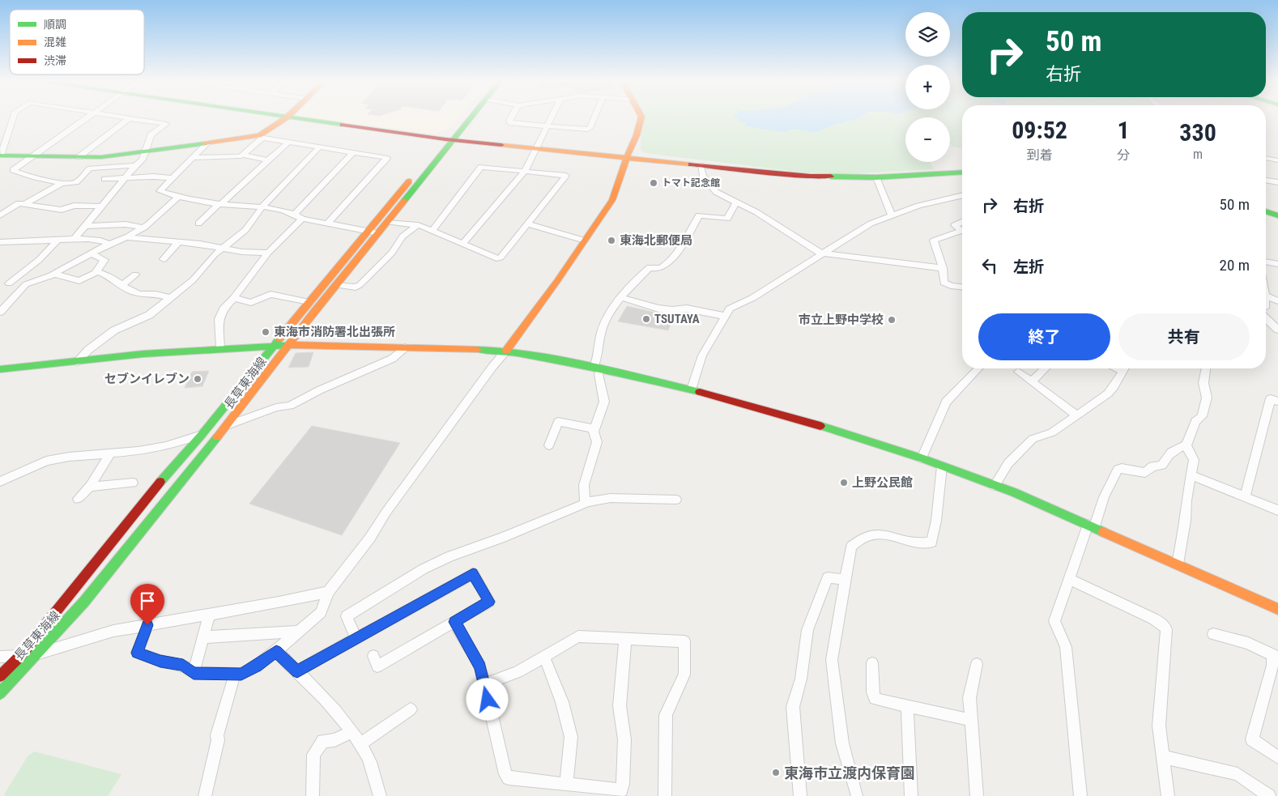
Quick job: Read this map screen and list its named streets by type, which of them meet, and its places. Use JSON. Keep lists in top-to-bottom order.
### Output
{
  "streets": {
    "main road": ["長草東海線"]
  },
  "places": [
    "トマト記念館",
    "東海北郵便局",
    "TSUTAYA",
    "市立上野中学校",
    "東海市消防署北出張所",
    "セブンイレブン",
    "上野公民館",
    "東海市立渡内保育園"
  ],
  "legend": ["順調", "混雑", "渋滞"],
  "page": {
    "map_buttons": ["+", "−"],
    "turn": ["50 m", "右折"],
    "eta": [
      "09:52",
      "到着",
      "1",
      "分",
      "330",
      "m"
    ],
    "list": [
      {
        "name": "右折",
        "value": "50 m"
      },
      {
        "name": "左折",
        "value": "20 m"
      }
    ],
    "buttons": ["終了", "共有"]
  }
}
